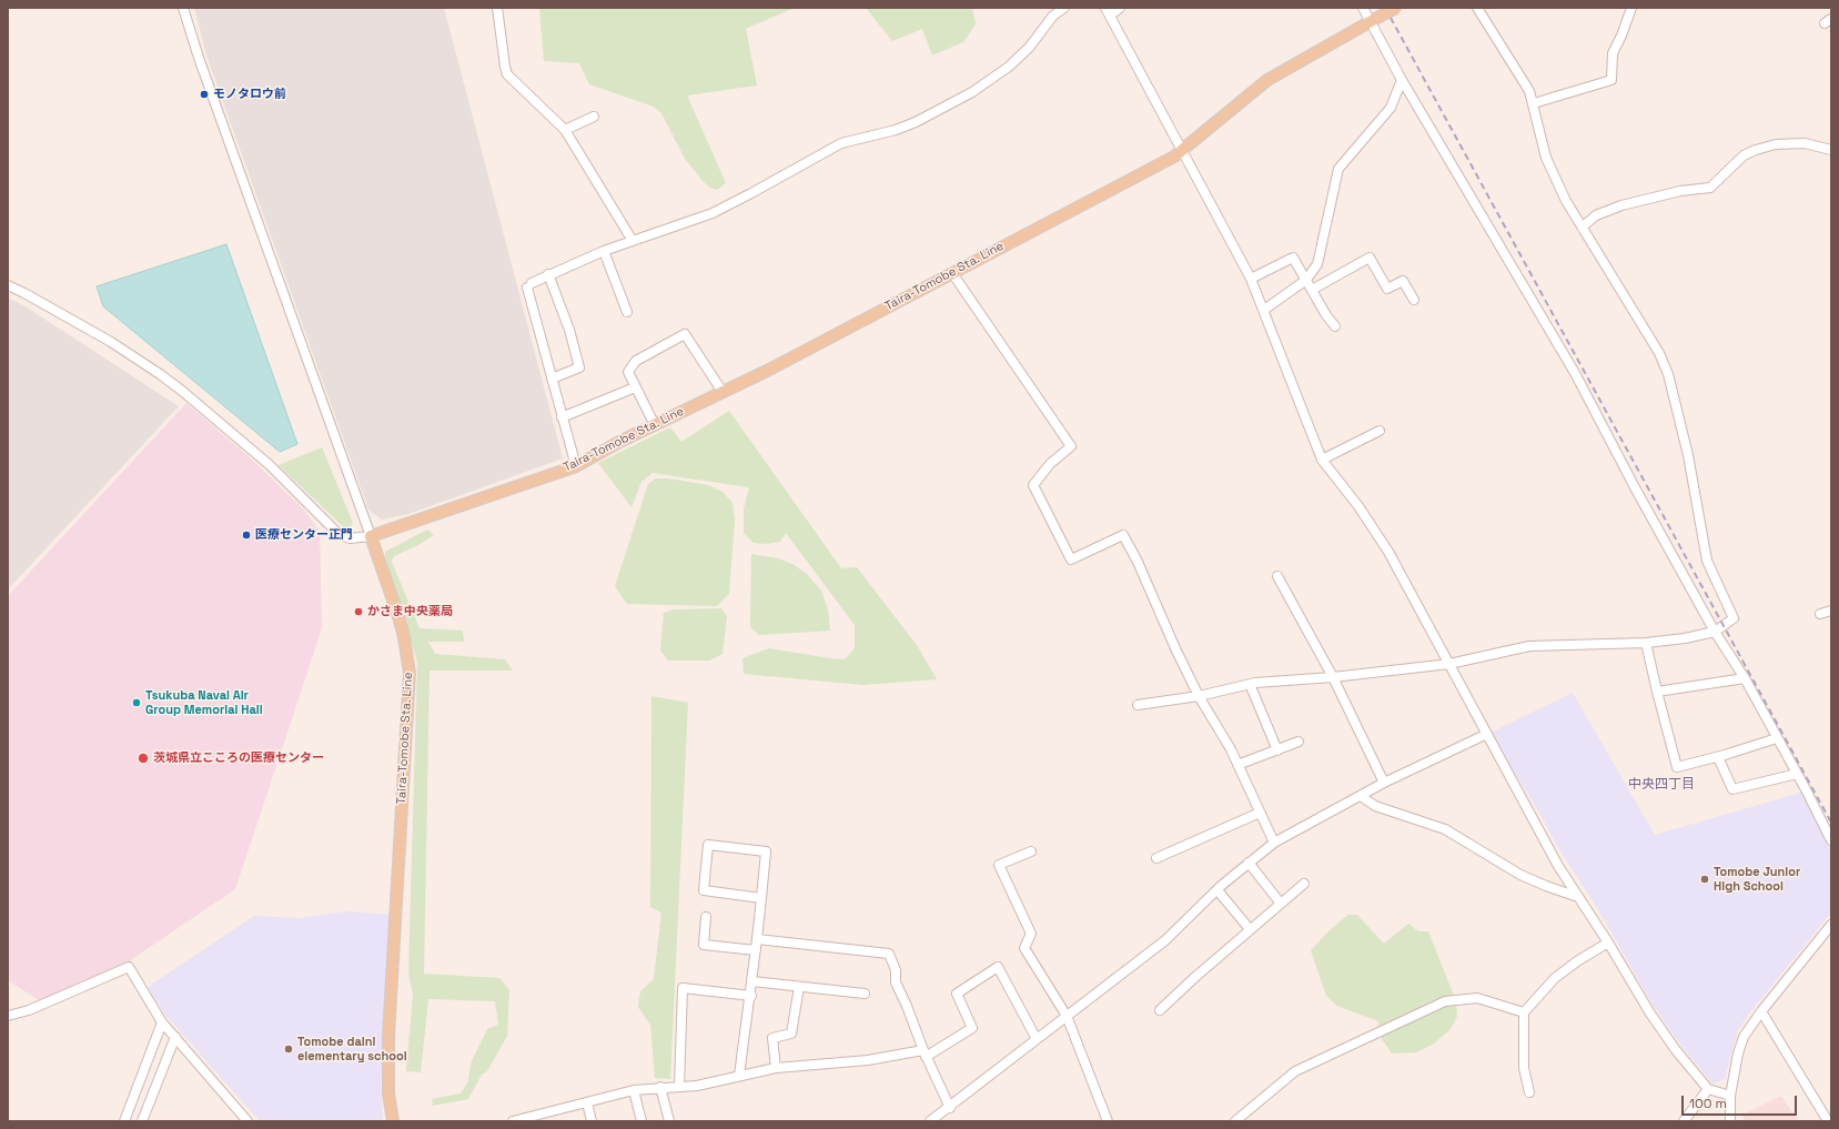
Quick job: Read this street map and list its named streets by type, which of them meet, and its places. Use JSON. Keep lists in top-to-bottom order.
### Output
{
  "streets": {
    "main road": ["Taira-Tomobe Sta. Line"]
  },
  "districts": ["中央四丁目"],
  "places": [
    "モノタロウ前",
    "医療センター正門",
    "かさま中央薬局",
    "Tsukuba Naval Air Group Memorial Hall",
    "茨城県立こころの医療センター",
    "Tomobe Junior High School",
    "Tomobe daini elementary school"
  ],
  "scale_bar": "100 m"
}
